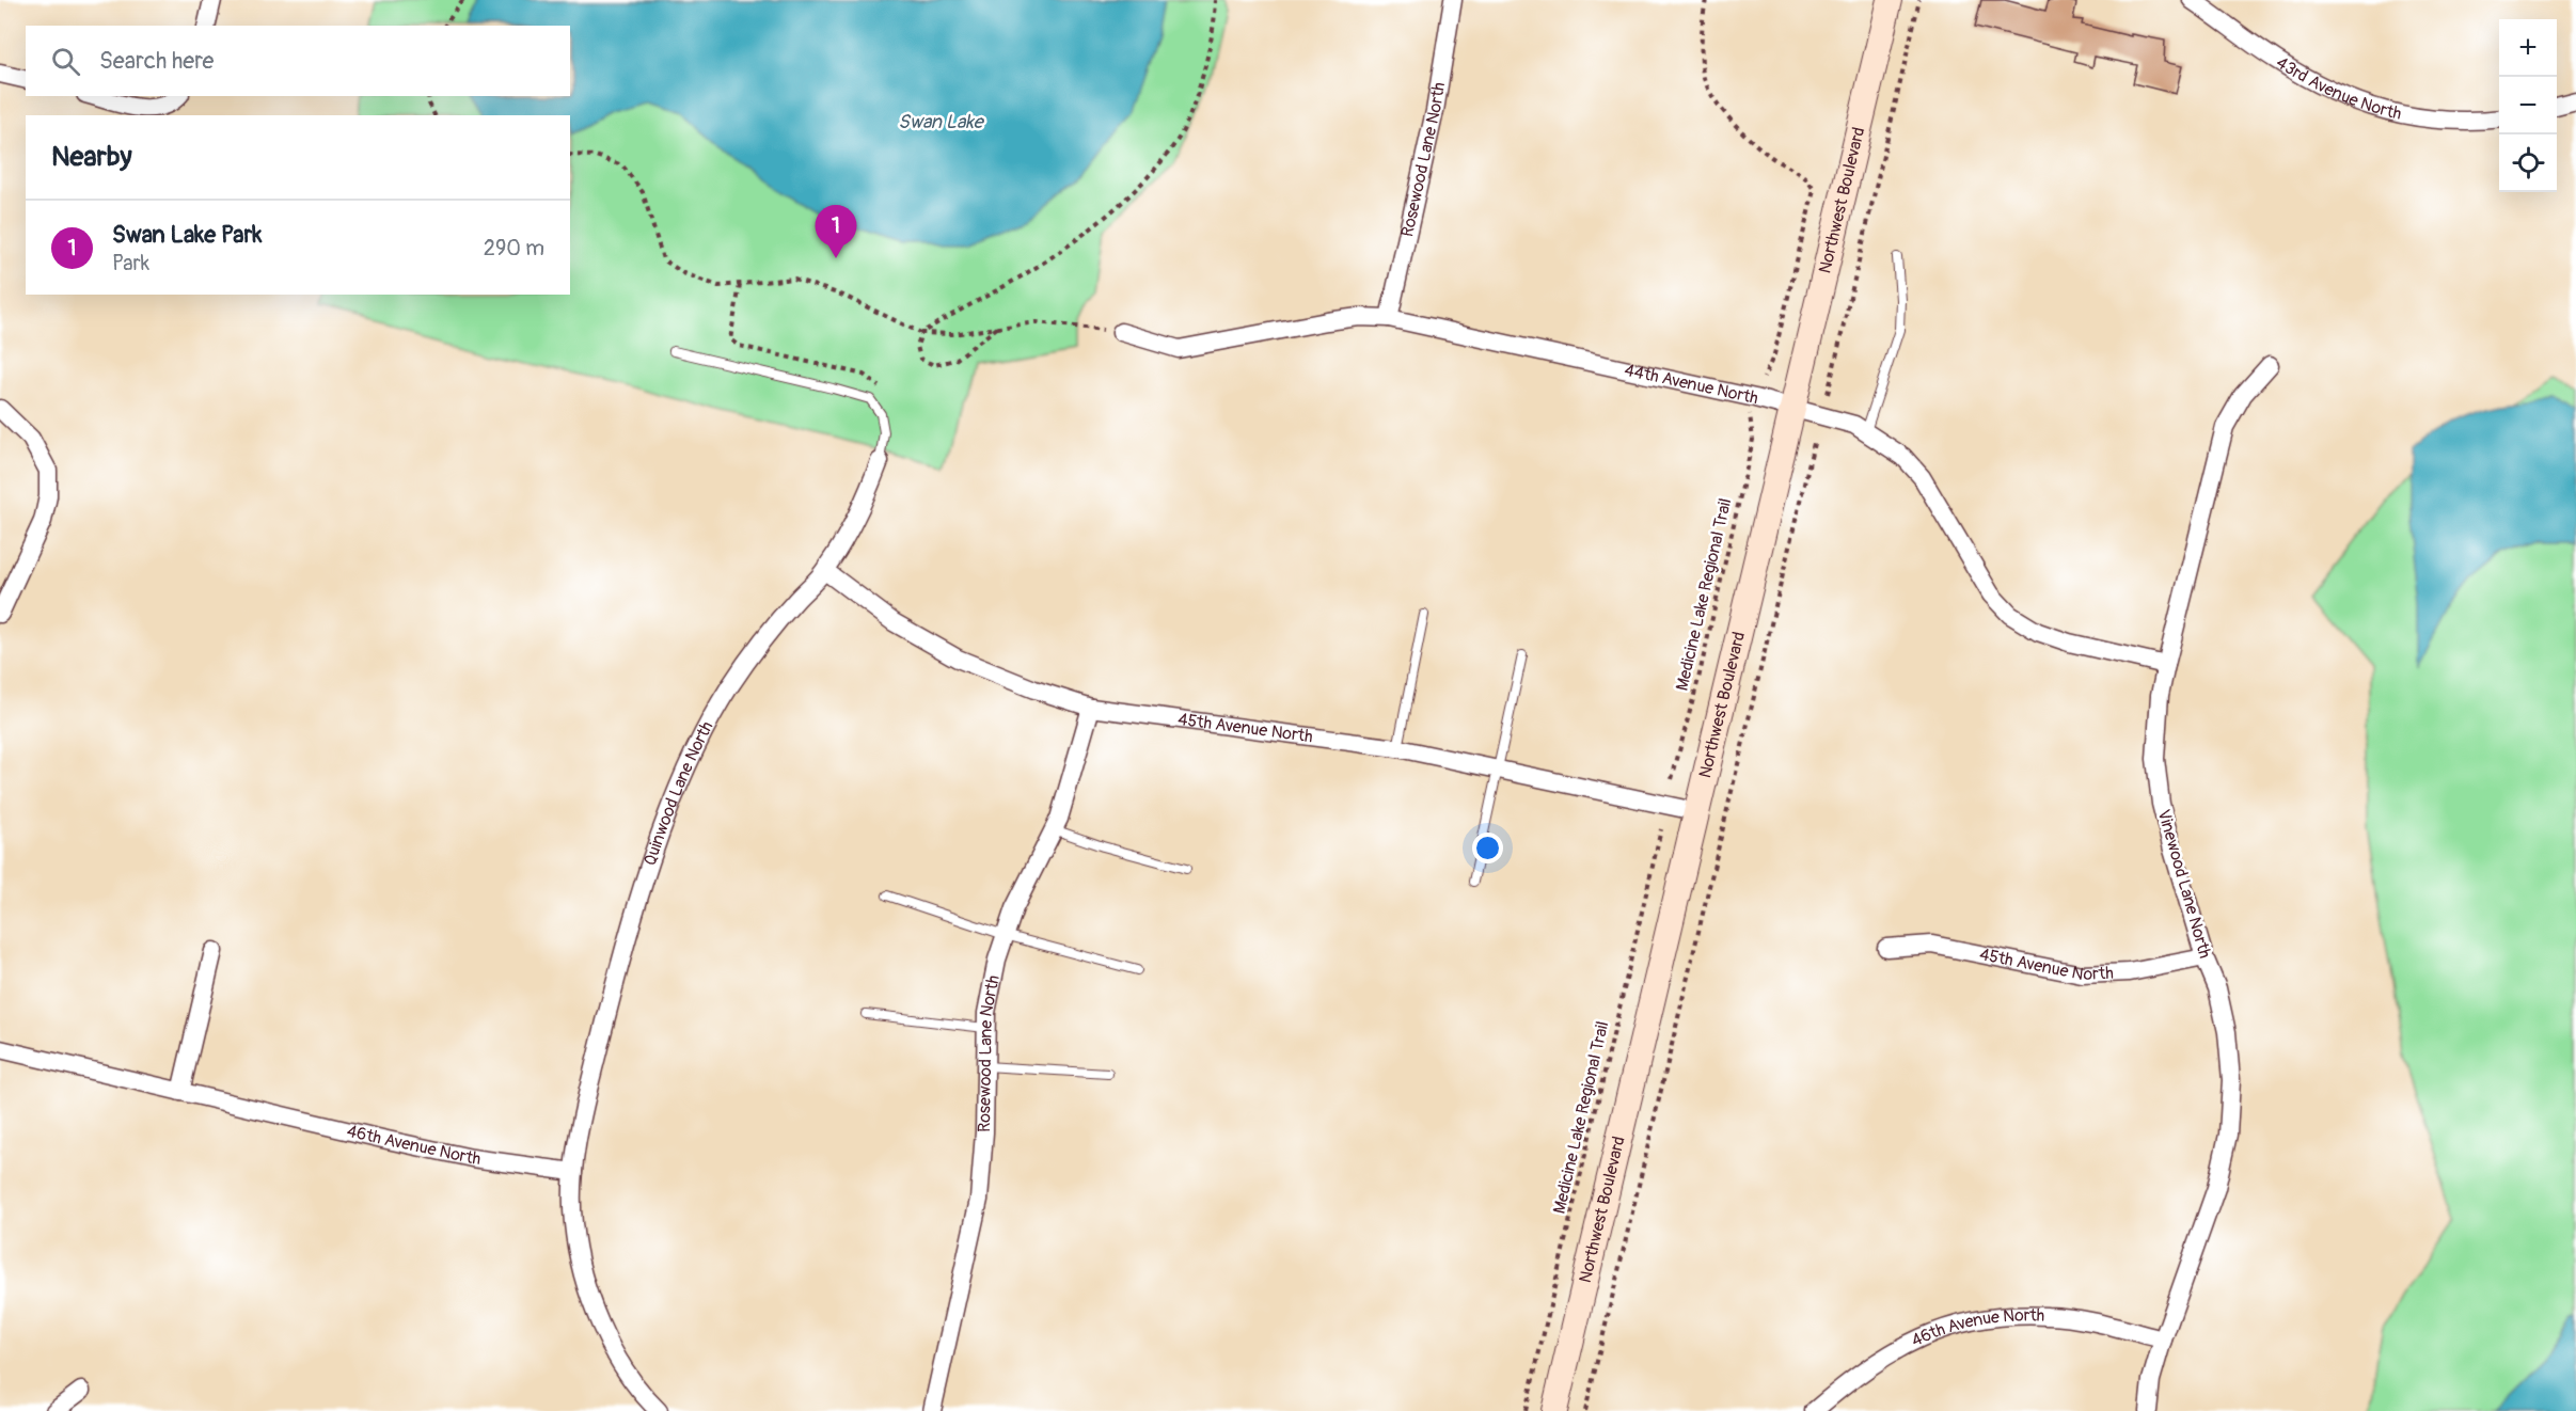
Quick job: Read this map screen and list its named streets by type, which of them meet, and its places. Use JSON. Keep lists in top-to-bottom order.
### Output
{
  "streets": {
    "main road": ["Northwest Boulevard"],
    "street": [
      "43rd Avenue North",
      "Rosewood Lane North",
      "44th Avenue North",
      "45th Avenue North",
      "Quinwood Lane North",
      "Vinewood Lane North",
      "46th Avenue North"
    ],
    "path": ["Medicine Lake Regional Trail"]
  },
  "crossings": [
    ["Rosewood Lane North", "44th Avenue North"],
    ["Rosewood Lane North", "45th Avenue North"],
    ["Northwest Boulevard", "44th Avenue North"],
    ["Northwest Boulevard", "45th Avenue North"],
    ["44th Avenue North", "Vinewood Lane North"],
    ["45th Avenue North", "Quinwood Lane North"],
    ["45th Avenue North", "Vinewood Lane North"],
    ["Quinwood Lane North", "46th Avenue North"],
    ["Vinewood Lane North", "46th Avenue North"]
  ],
  "water": ["Swan Lake"],
  "page": {
    "map_buttons": ["+", "−"],
    "search": "Search here",
    "heading": "Nearby",
    "list": [
      {
        "mark": "1",
        "name": "Swan Lake Park",
        "note": "Park",
        "value": "290 m"
      }
    ],
    "pins": "1"
  }
}
